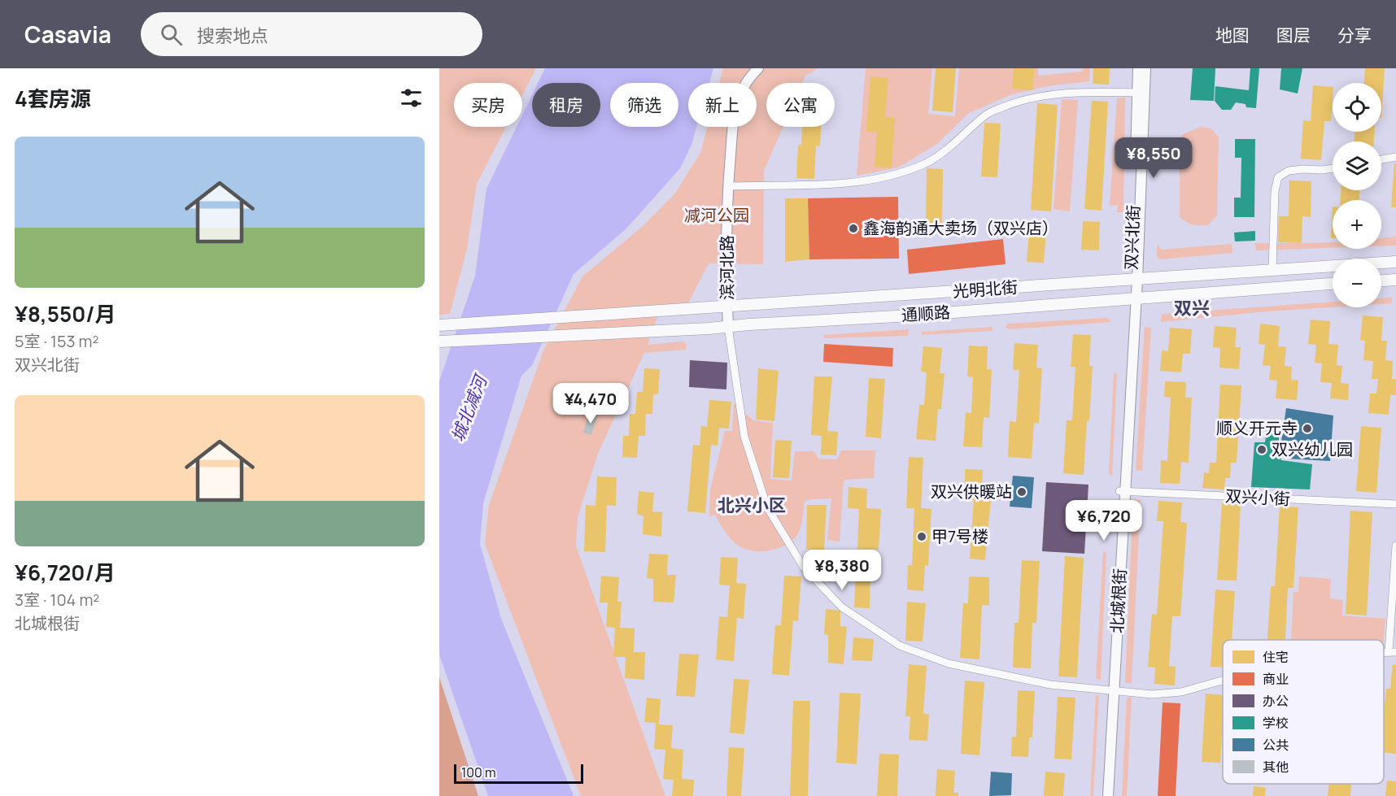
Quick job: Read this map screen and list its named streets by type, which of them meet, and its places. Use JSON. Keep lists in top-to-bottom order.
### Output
{
  "streets": {
    "main road": ["光明北街", "通顺路"],
    "street": [
      "双兴北街",
      "滨河北路",
      "双兴小街",
      "北城根街"
    ]
  },
  "crossings": [
    ["双兴北街", "光明北街"],
    ["双兴北街", "通顺路"],
    ["双兴北街", "北城根街"],
    ["滨河北路", "光明北街"],
    ["滨河北路", "通顺路"],
    ["光明北街", "通顺路"],
    ["光明北街", "北城根街"],
    ["通顺路", "北城根街"],
    ["双兴小街", "北城根街"]
  ],
  "districts": ["双兴", "北兴小区"],
  "water": ["城北减河"],
  "parks": ["减河公园"],
  "places": [
    "鑫海韵通大卖场（双兴店）",
    "顺义开元寺",
    "双兴幼儿园",
    "双兴供暖站",
    "甲7号楼"
  ],
  "legend": [
    "住宅",
    "商业",
    "办公",
    "学校",
    "公共",
    "其他"
  ],
  "scale_bar": "100 m",
  "page": {
    "header": "Casavia",
    "search": "搜索地点",
    "nav": ["地图", "图层", "分享"],
    "heading": "4套房源",
    "map_buttons": ["+", "−"],
    "chip": [
      "买房",
      "租房",
      "筛选",
      "新上",
      "公寓"
    ],
    "list": [
      {
        "name": "¥8,550/月",
        "note": "5室 · 153 m² · 双兴北街"
      },
      {
        "name": "¥6,720/月",
        "note": "3室 · 104 m² · 北城根街"
      }
    ],
    "price": [
      "¥8,550",
      "¥4,470",
      "¥6,720",
      "¥8,380"
    ],
    "scale": "100 m"
  }
}
